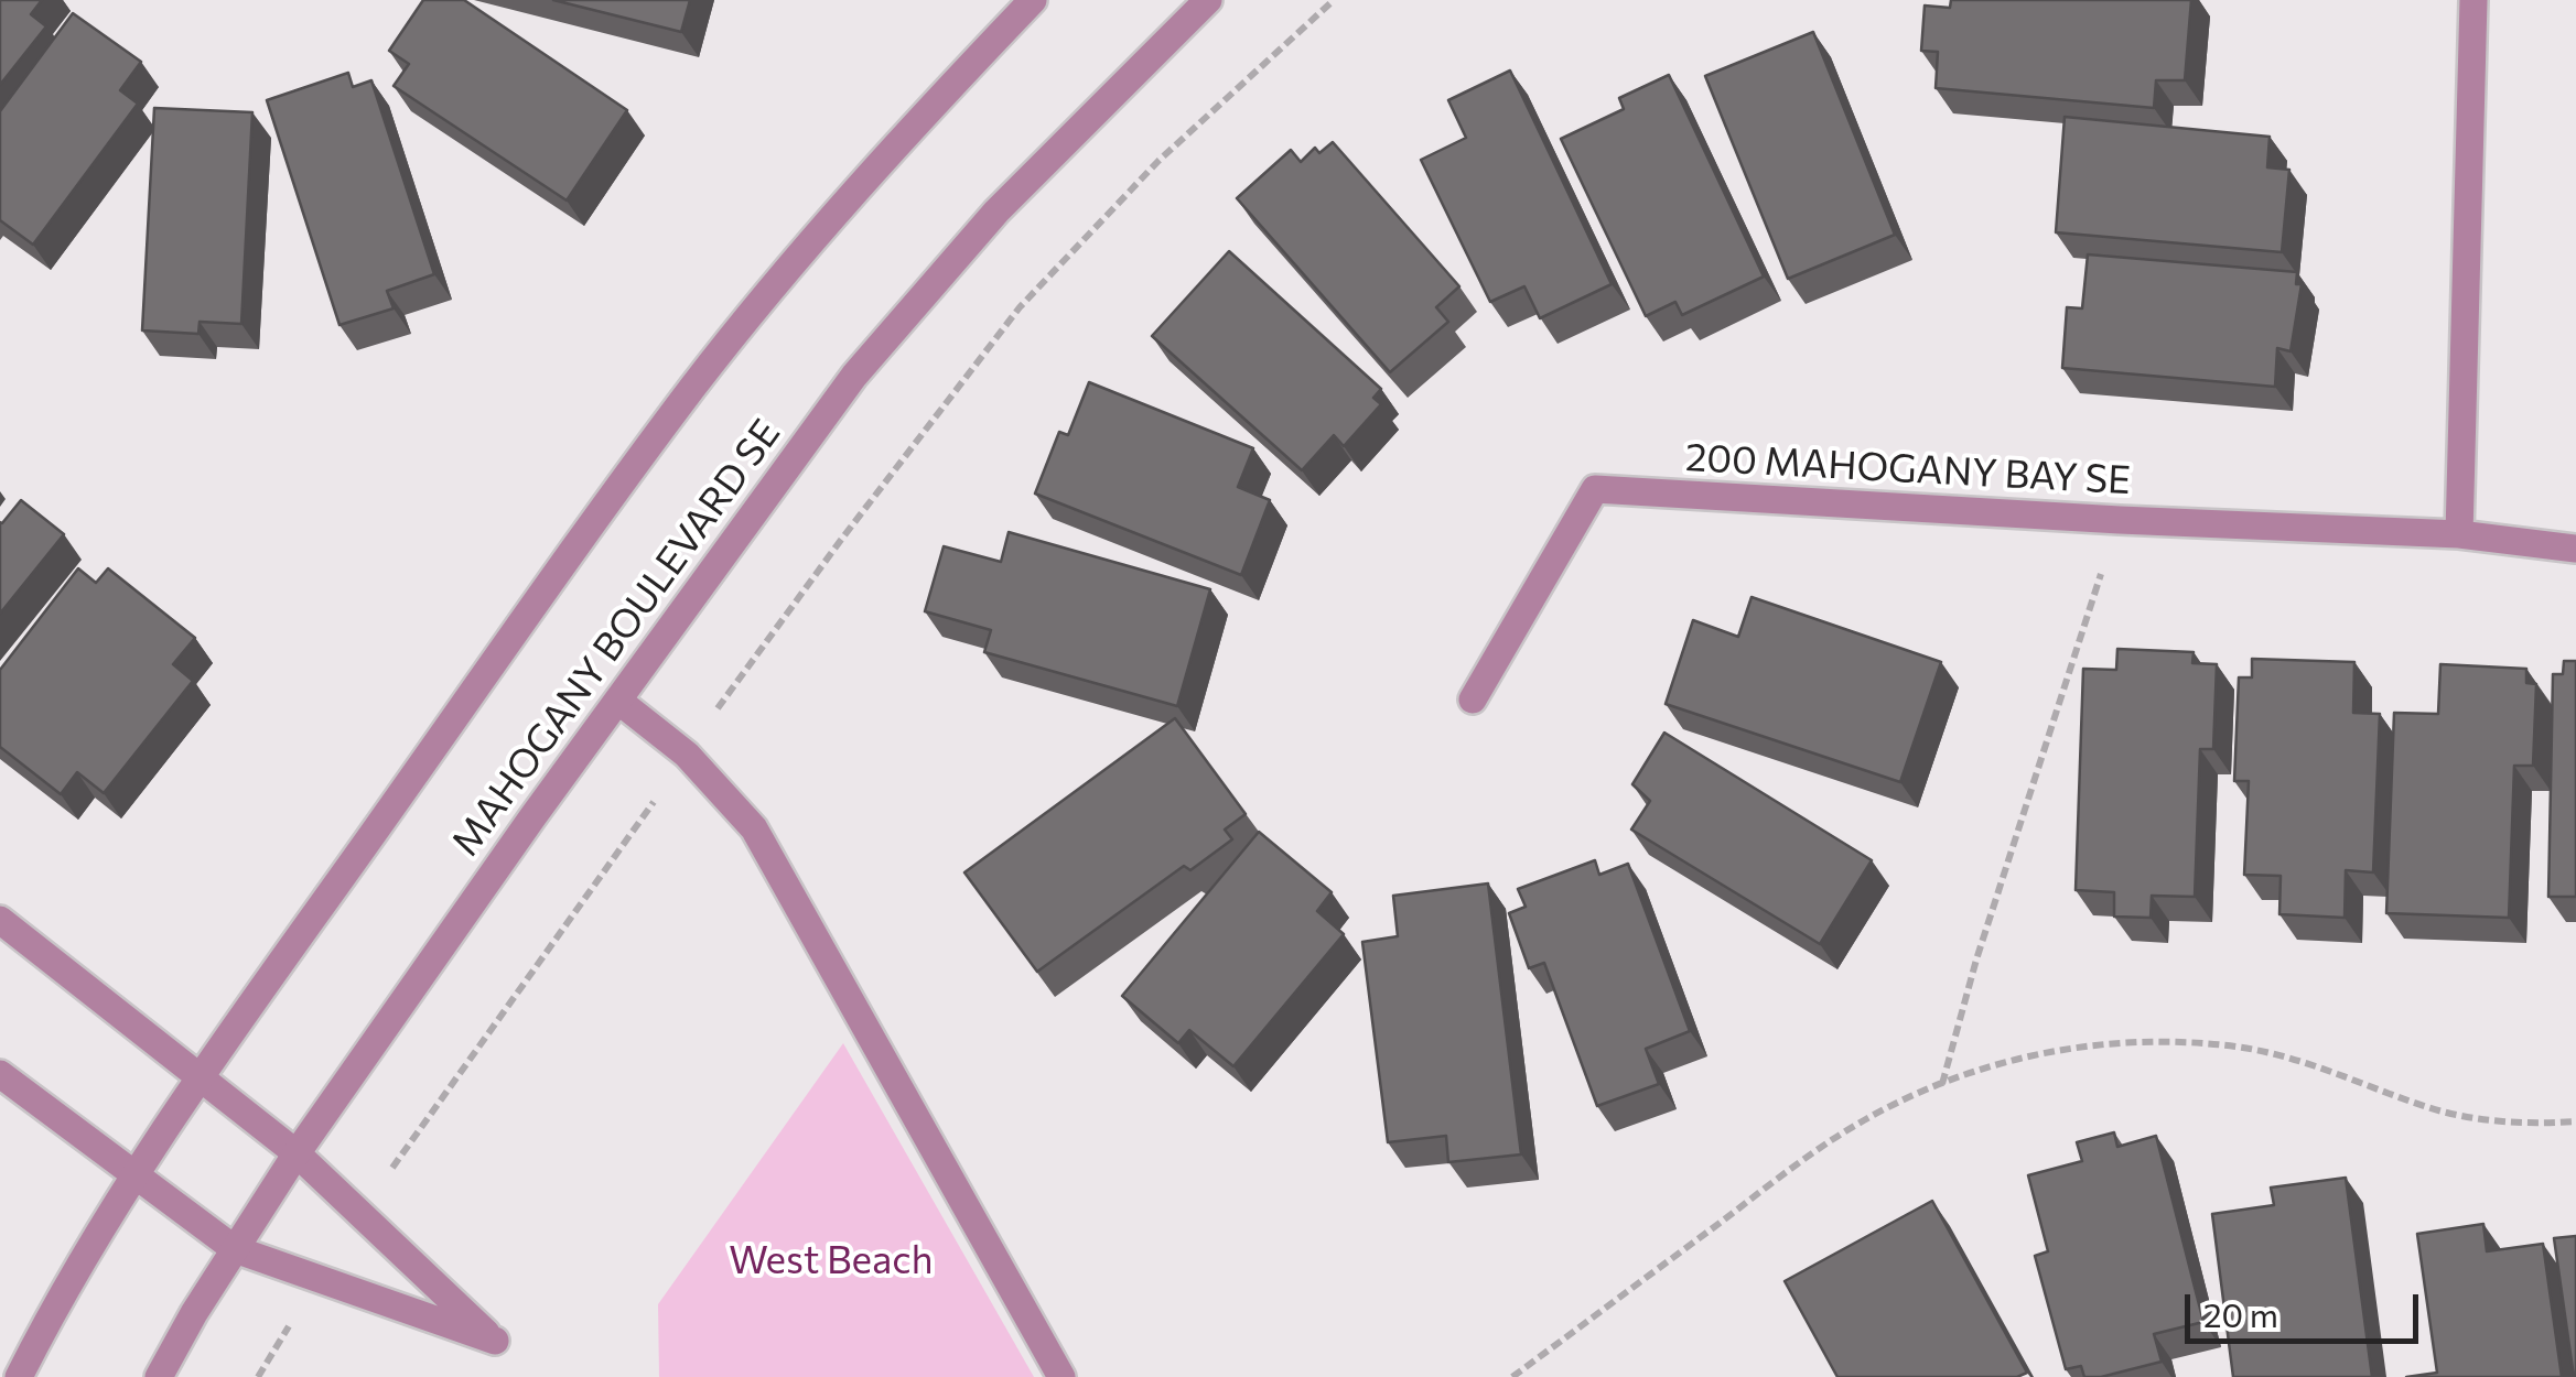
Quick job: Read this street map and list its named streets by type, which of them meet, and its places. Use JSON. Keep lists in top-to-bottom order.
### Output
{
  "streets": {
    "street": ["200 MAHOGANY BAY SE", "MAHOGANY BOULEVARD SE"]
  },
  "parks": ["West Beach"],
  "scale_bar": "20 m"
}
